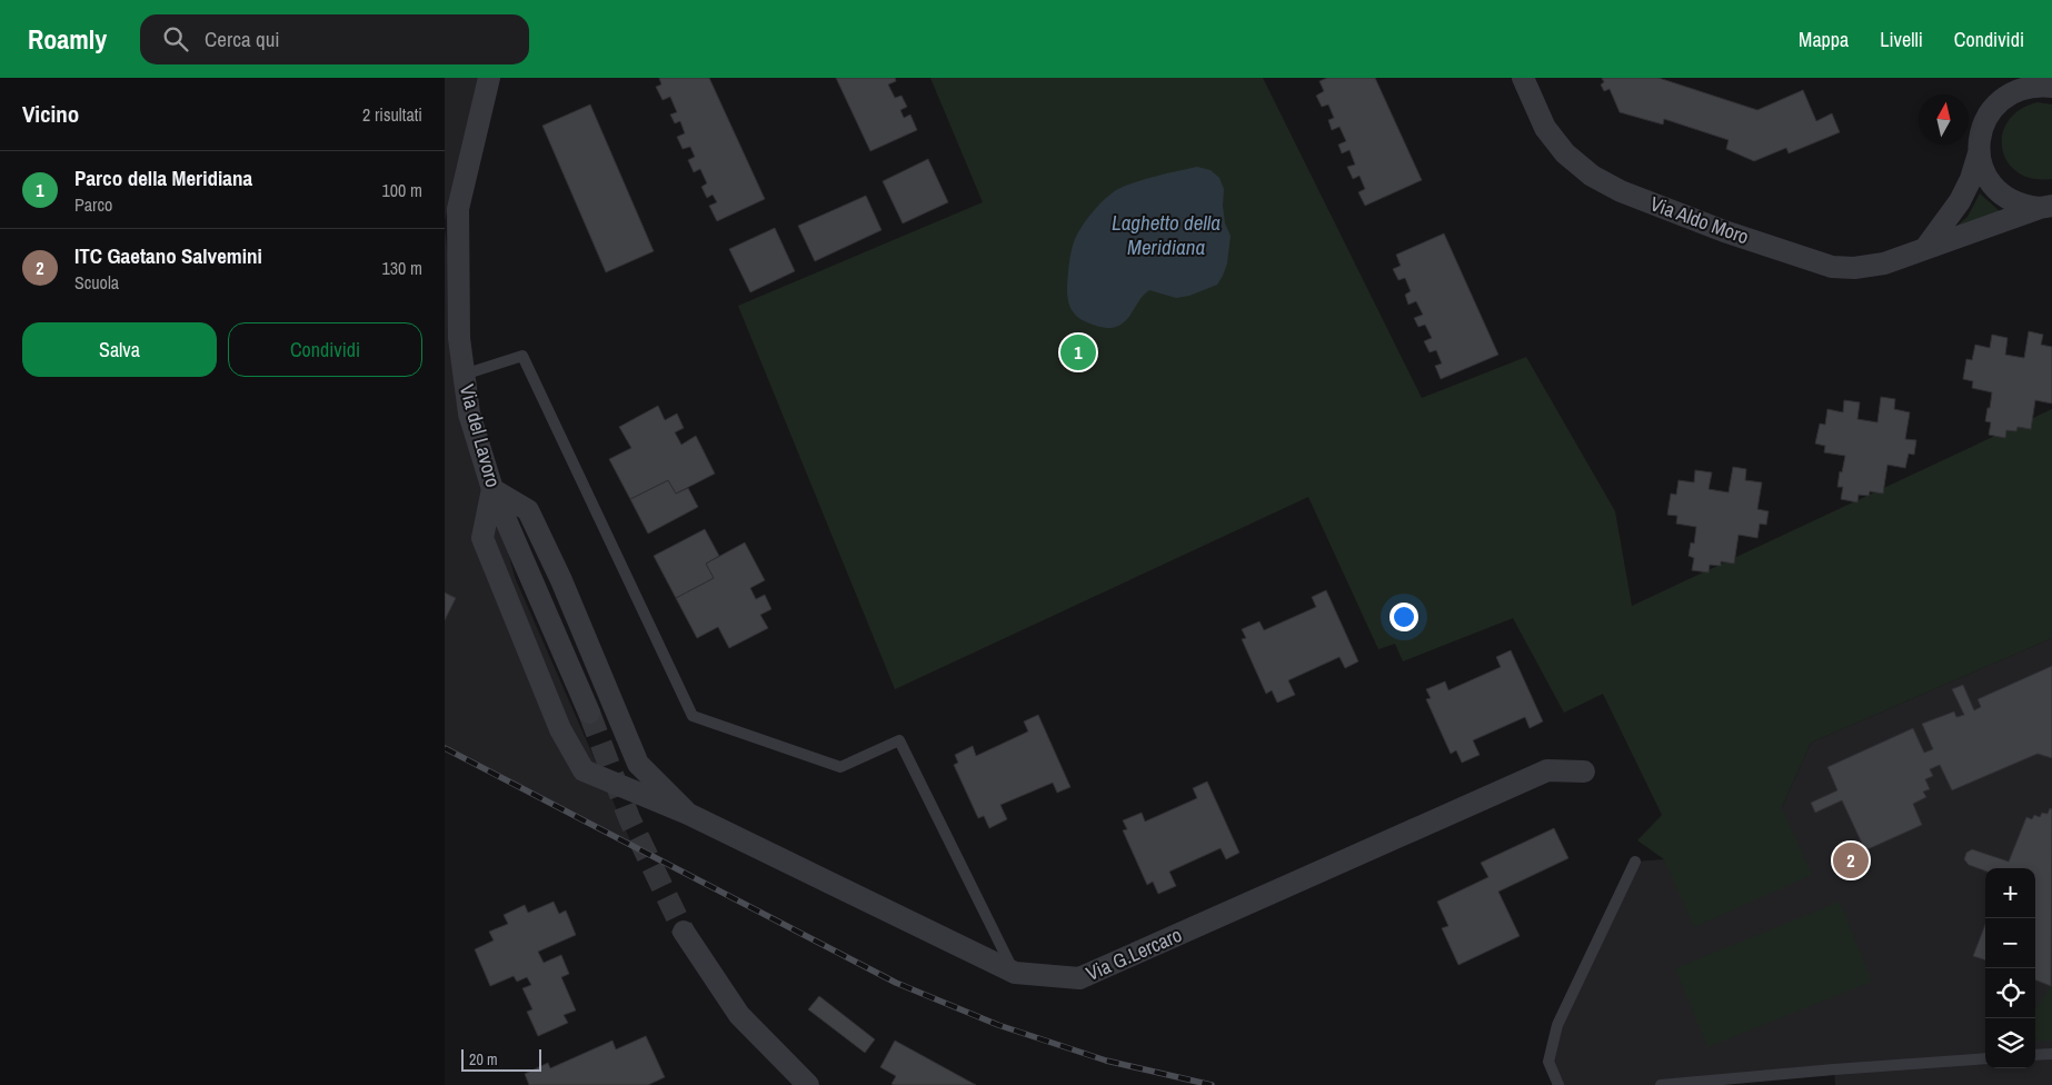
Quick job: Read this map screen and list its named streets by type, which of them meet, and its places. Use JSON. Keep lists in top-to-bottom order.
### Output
{
  "streets": {
    "street": ["Via Aldo Moro", "Via del Lavoro", "Via G.Lercaro"]
  },
  "crossings": [
    ["Via del Lavoro", "Via G.Lercaro"]
  ],
  "water": ["Laghetto della Meridiana"],
  "scale_bar": "20 m",
  "north": "top",
  "page": {
    "header": "Roamly",
    "search": "Cerca qui",
    "nav": ["Mappa", "Livelli", "Condividi"],
    "heading": ["Vicino", "2 risultati"],
    "list": [
      {
        "mark": "1",
        "name": "Parco della Meridiana",
        "note": "Parco",
        "value": "100 m"
      },
      {
        "mark": "2",
        "name": "ITC Gaetano Salvemini",
        "note": "Scuola",
        "value": "130 m"
      }
    ],
    "buttons": ["Salva", "Condividi"],
    "pins": ["1", "2"],
    "map_buttons": ["+", "−"],
    "scale": "20 m"
  }
}
